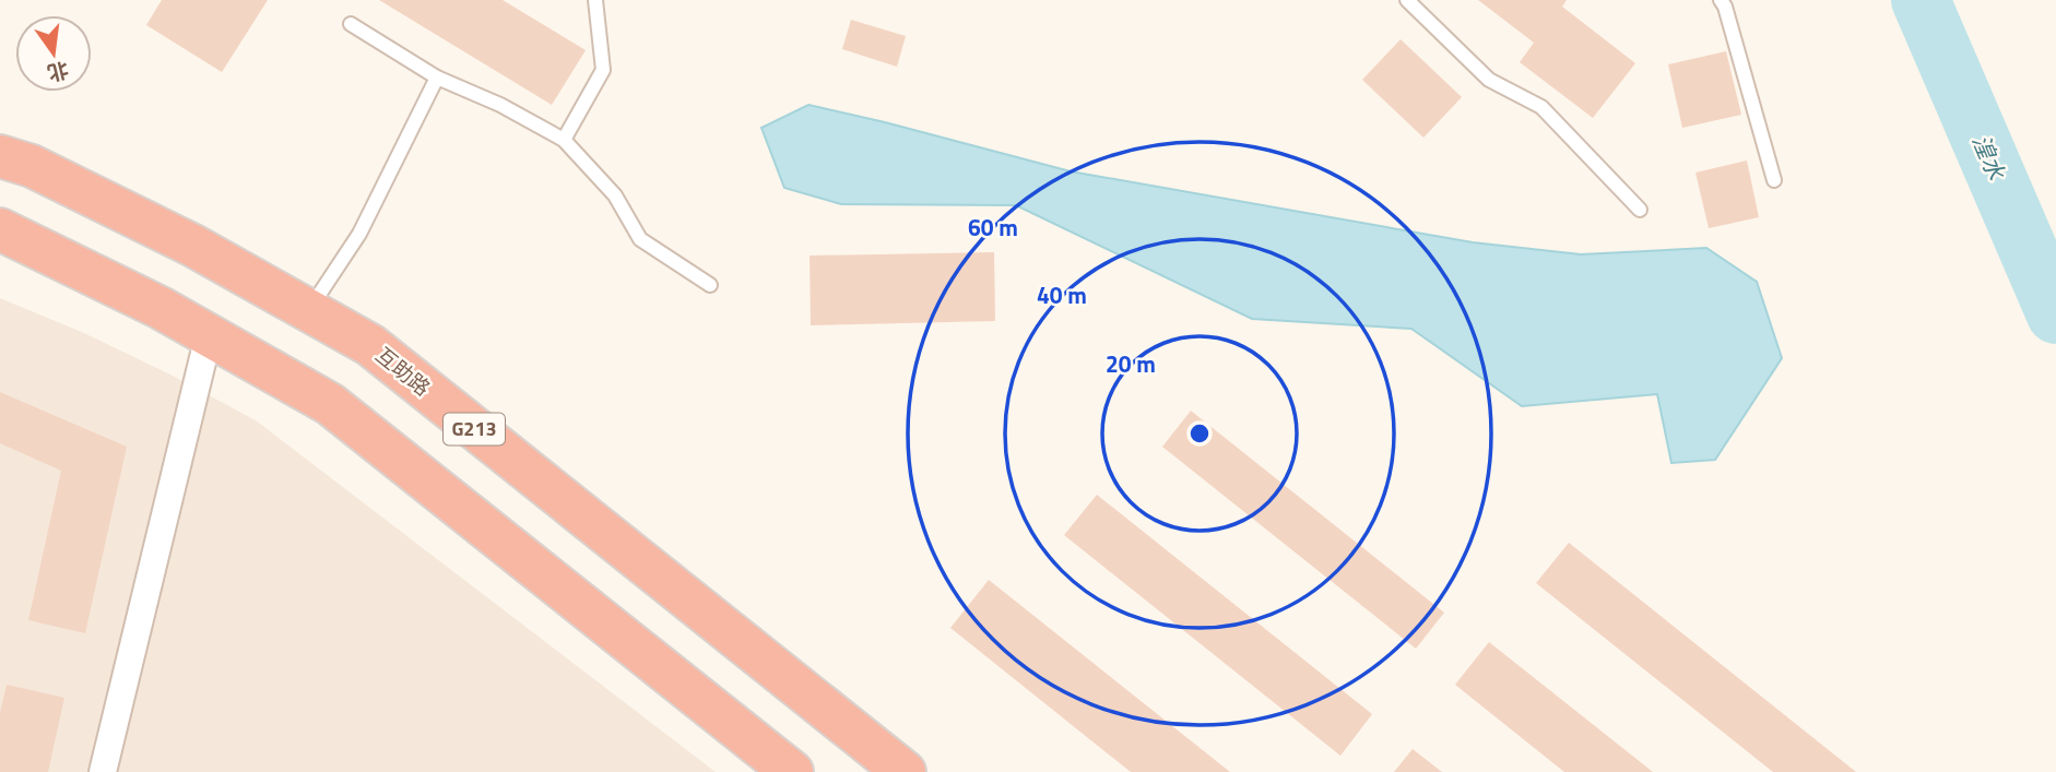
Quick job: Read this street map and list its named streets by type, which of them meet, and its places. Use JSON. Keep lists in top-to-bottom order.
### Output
{
  "streets": {
    "highway": ["互助路", "G213"]
  },
  "water": ["湟水"],
  "north": "bottom",
  "rings": ["60 m", "40 m", "20 m"]
}
